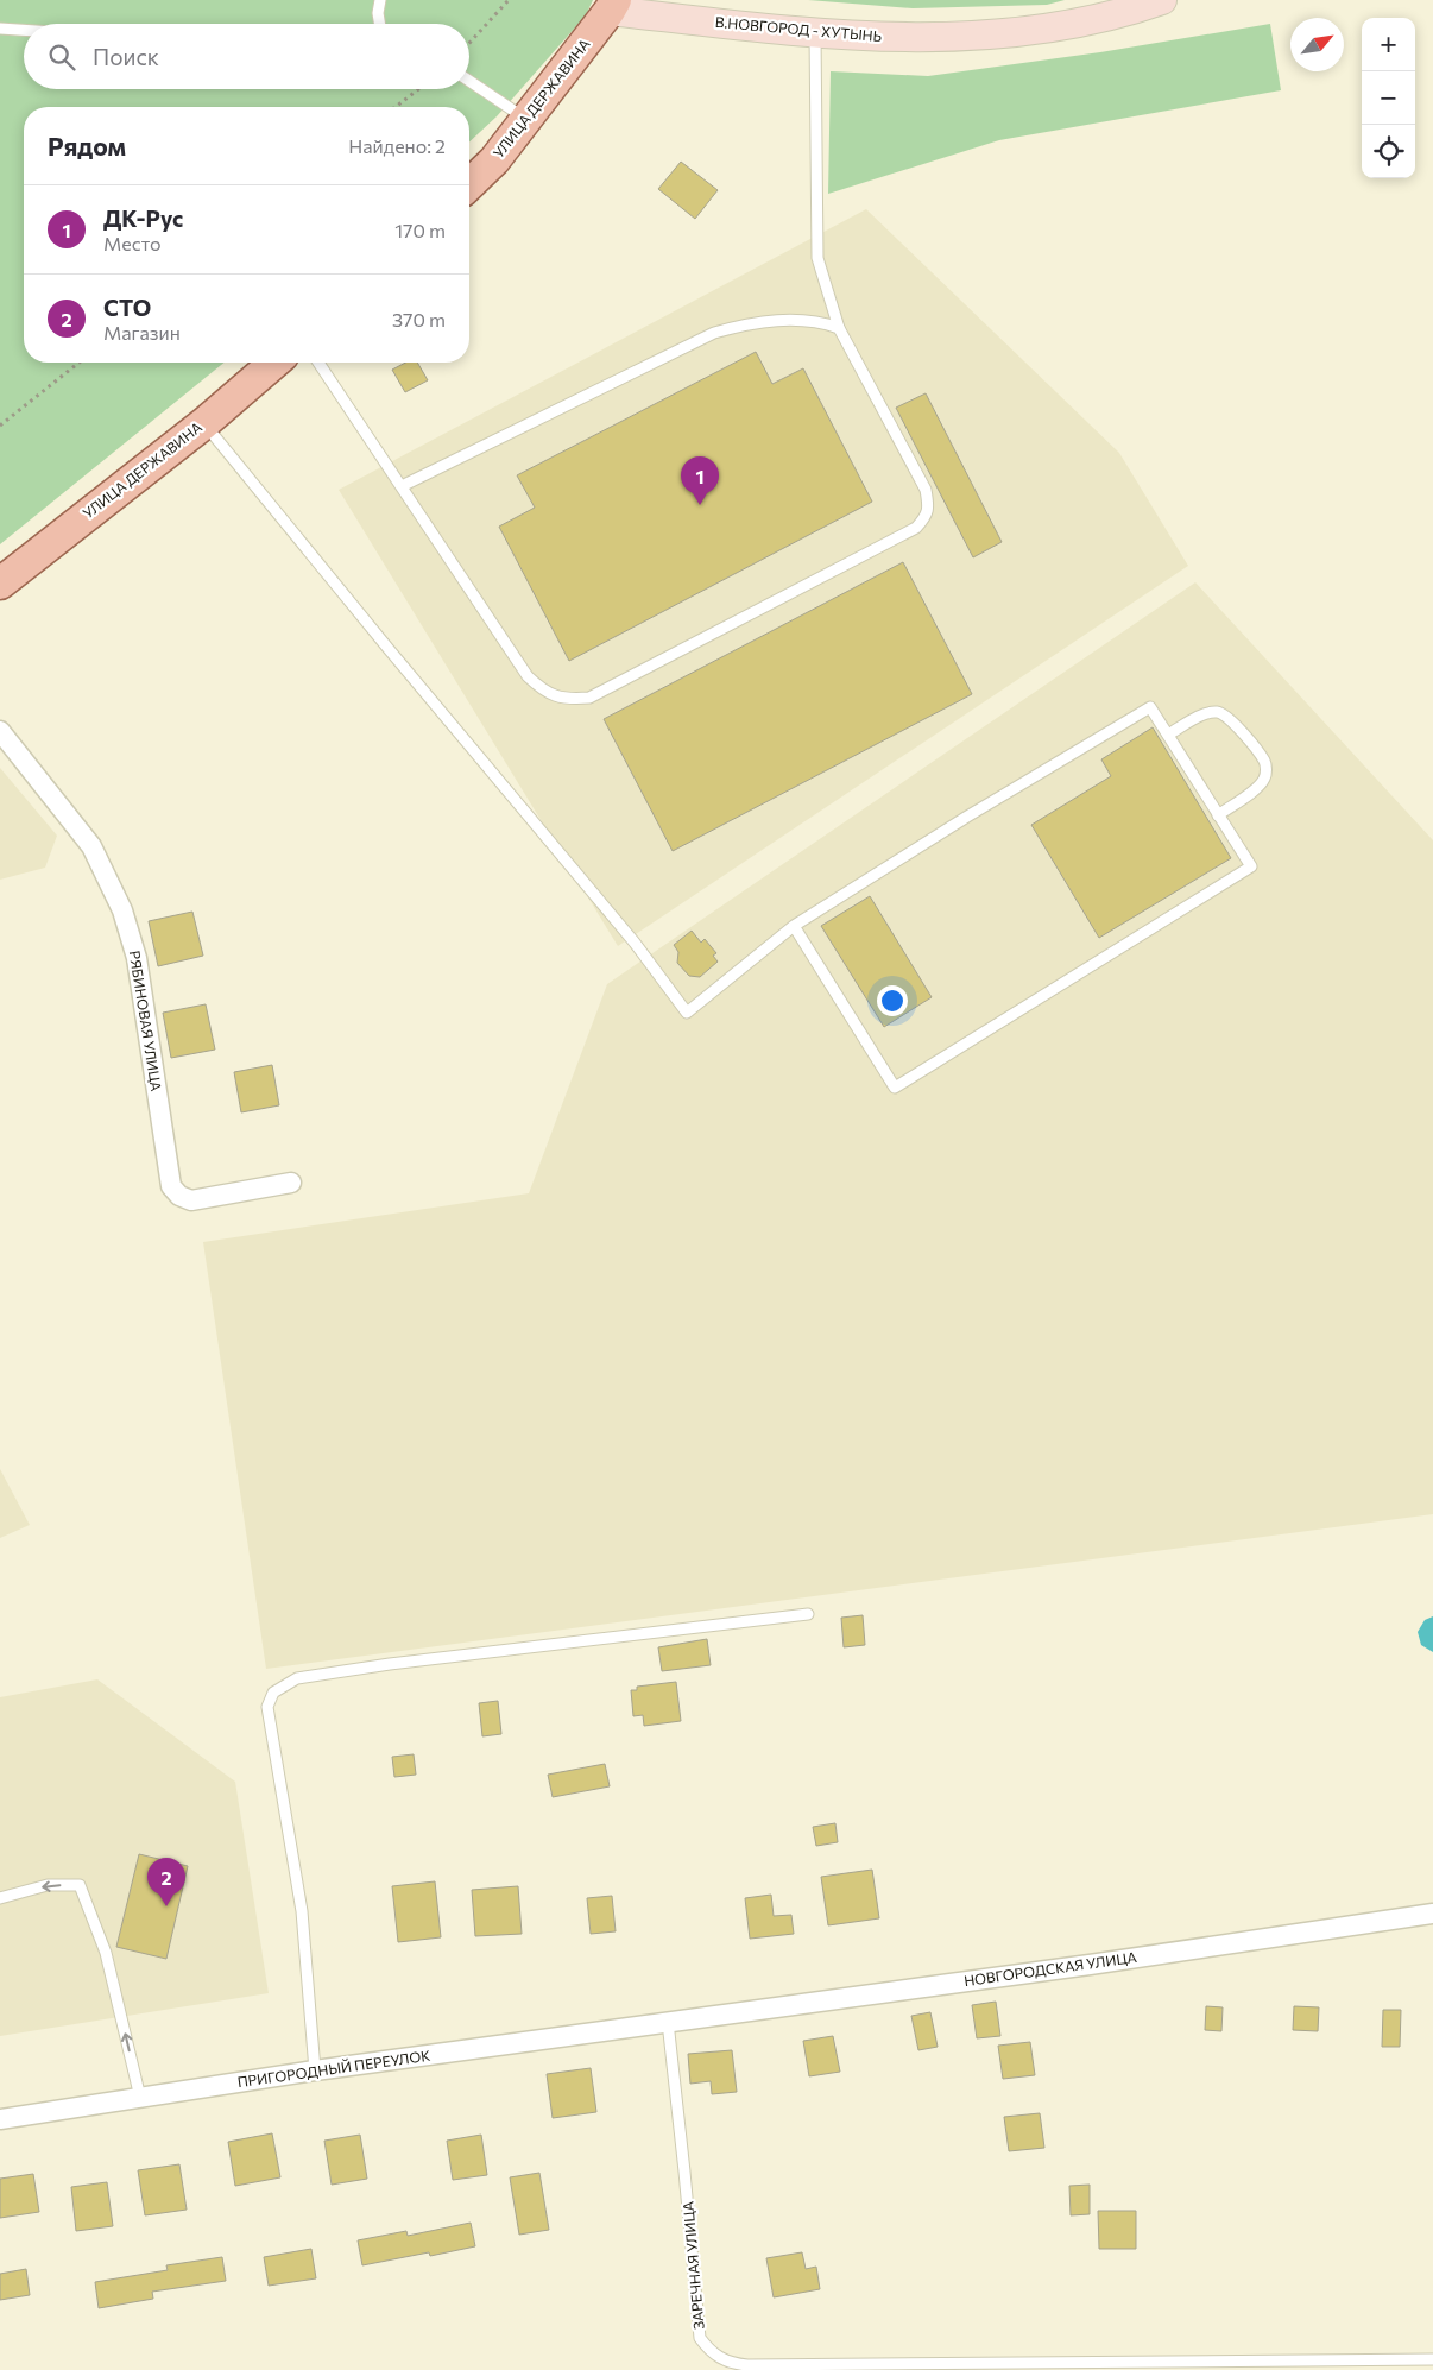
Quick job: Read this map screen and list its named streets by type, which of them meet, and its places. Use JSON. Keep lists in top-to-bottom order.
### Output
{
  "streets": {
    "main road": ["УЛИЦА ДЕРЖАВИНА"],
    "street": [
      "В.НОВГОРОД - ХУТЫНЬ",
      "РЯБИНОВАЯ УЛИЦА",
      "НОВГОРОДСКАЯ УЛИЦА",
      "ПРИГОРОДНЫЙ ПЕРЕУЛОК"
    ],
    "lane": ["ЗАРЕЧНАЯ УЛИЦА"]
  },
  "crossings": [
    ["В.НОВГОРОД - ХУТЫНЬ", "УЛИЦА ДЕРЖАВИНА"],
    ["НОВГОРОДСКАЯ УЛИЦА", "ПРИГОРОДНЫЙ ПЕРЕУЛОК"],
    ["НОВГОРОДСКАЯ УЛИЦА", "ЗАРЕЧНАЯ УЛИЦА"],
    ["ПРИГОРОДНЫЙ ПЕРЕУЛОК", "ЗАРЕЧНАЯ УЛИЦА"]
  ],
  "north": "top right",
  "page": {
    "map_buttons": ["+", "−"],
    "search": "Поиск",
    "heading": ["Рядом", "Найдено: 2"],
    "list": [
      {
        "mark": "1",
        "name": "ДК-Рус",
        "note": "Место",
        "value": "170 m"
      },
      {
        "mark": "2",
        "name": "СТО",
        "note": "Магазин",
        "value": "370 m"
      }
    ],
    "pins": ["1", "2"]
  }
}
